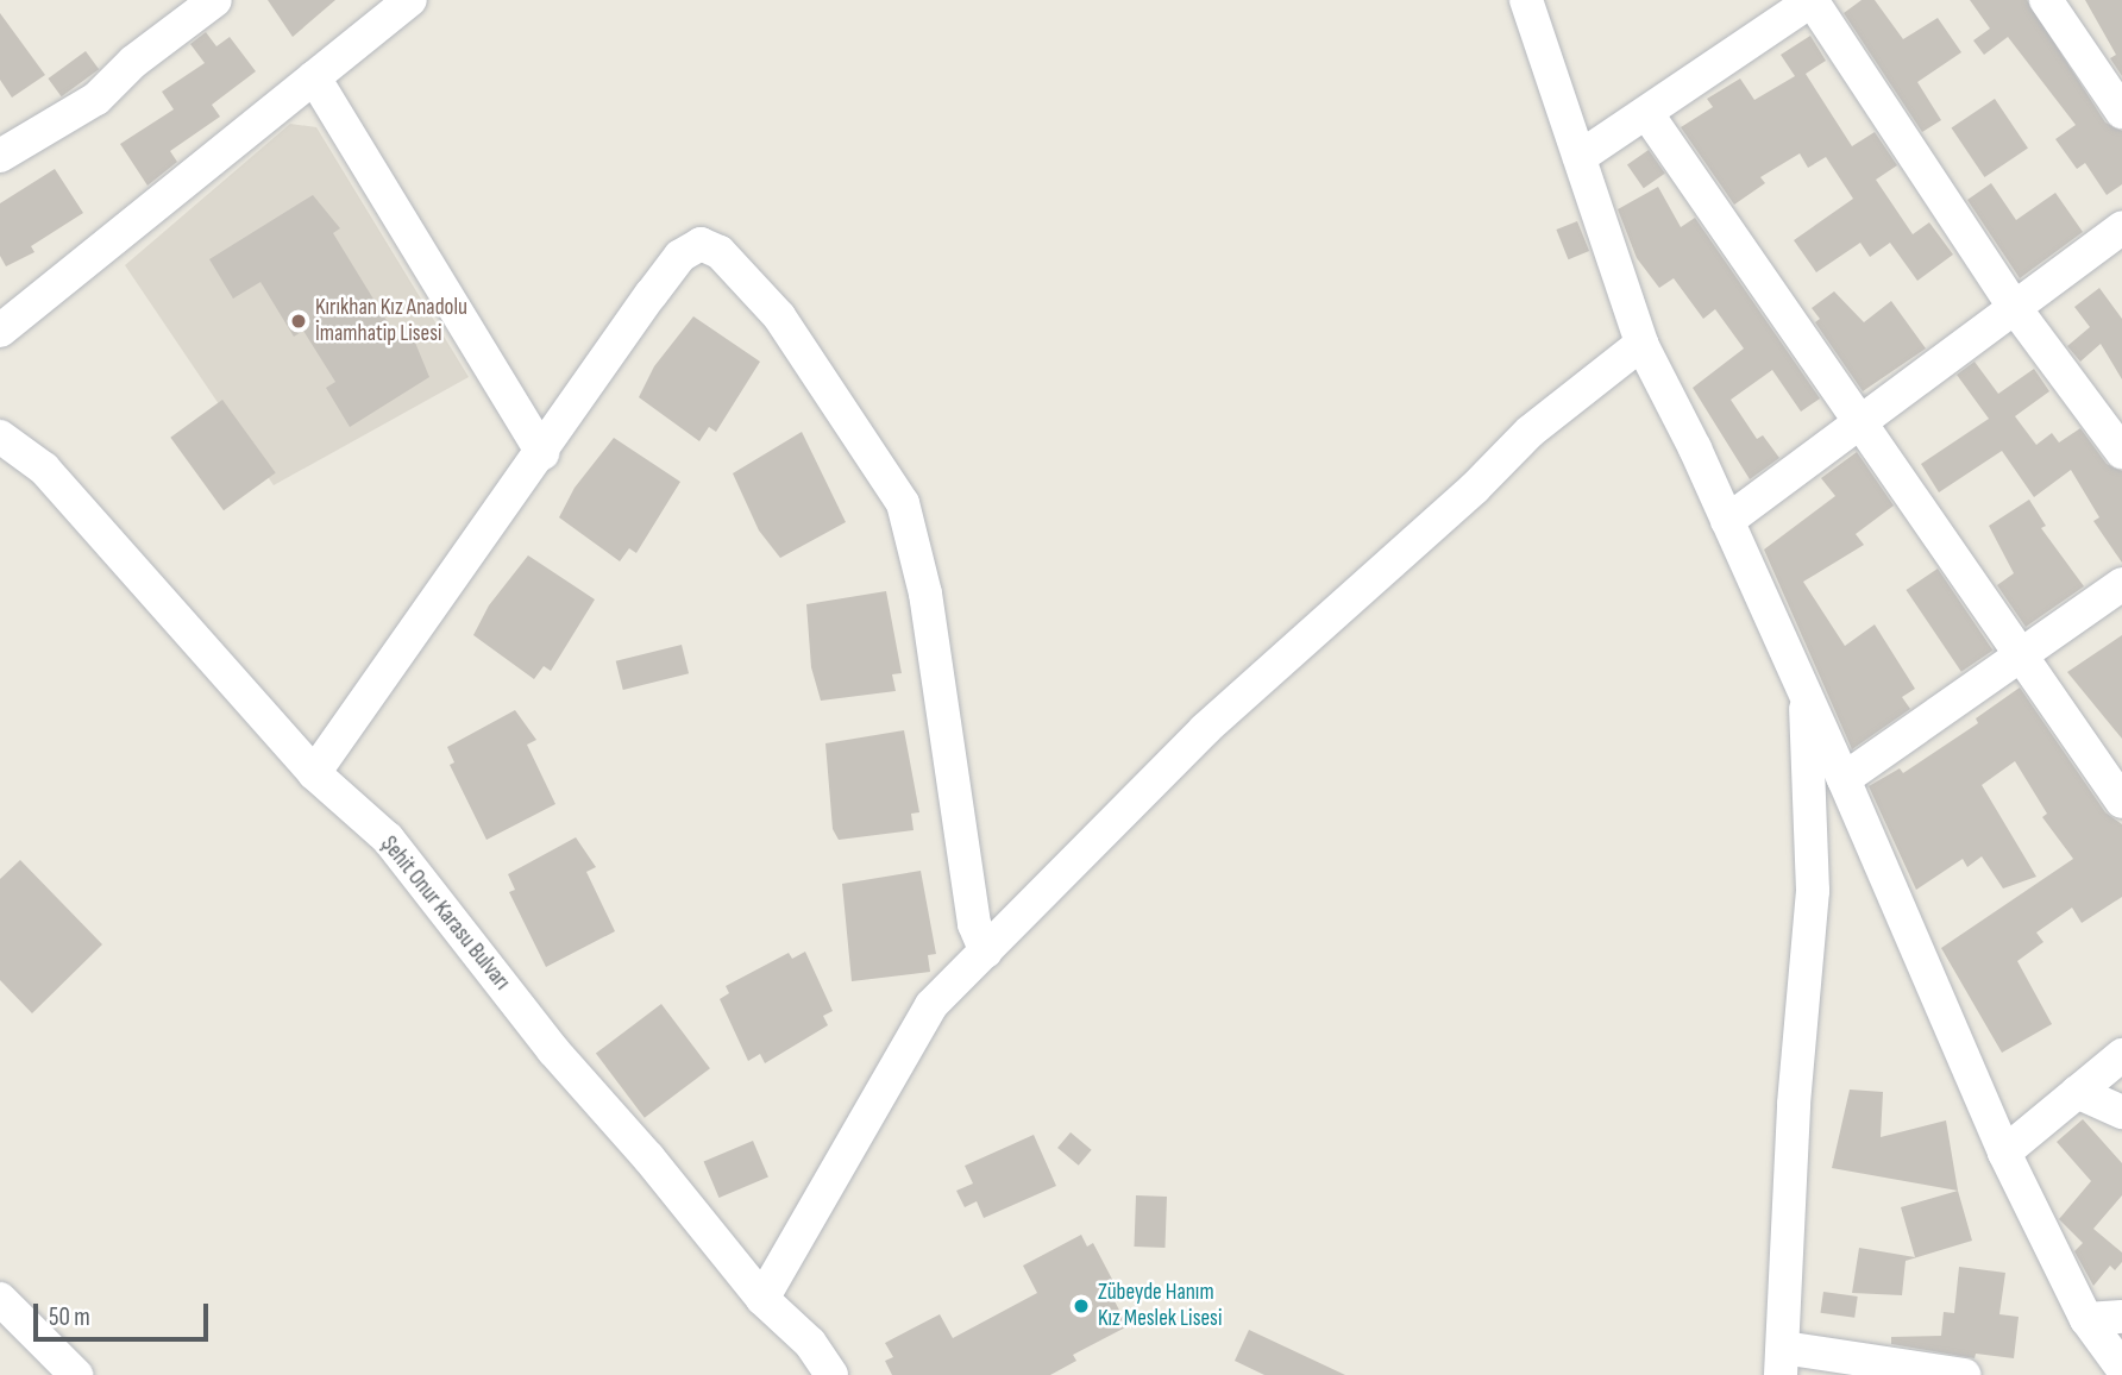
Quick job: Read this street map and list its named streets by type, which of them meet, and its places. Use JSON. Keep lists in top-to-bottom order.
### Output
{
  "streets": {
    "street": ["Şehit Onur Karasu Bulvarı"]
  },
  "places": ["Kırıkhan Kız Anadolu İmamhatip Lisesi", "Zübeyde Hanım Kız Meslek Lisesi"],
  "scale_bar": "50 m"
}
